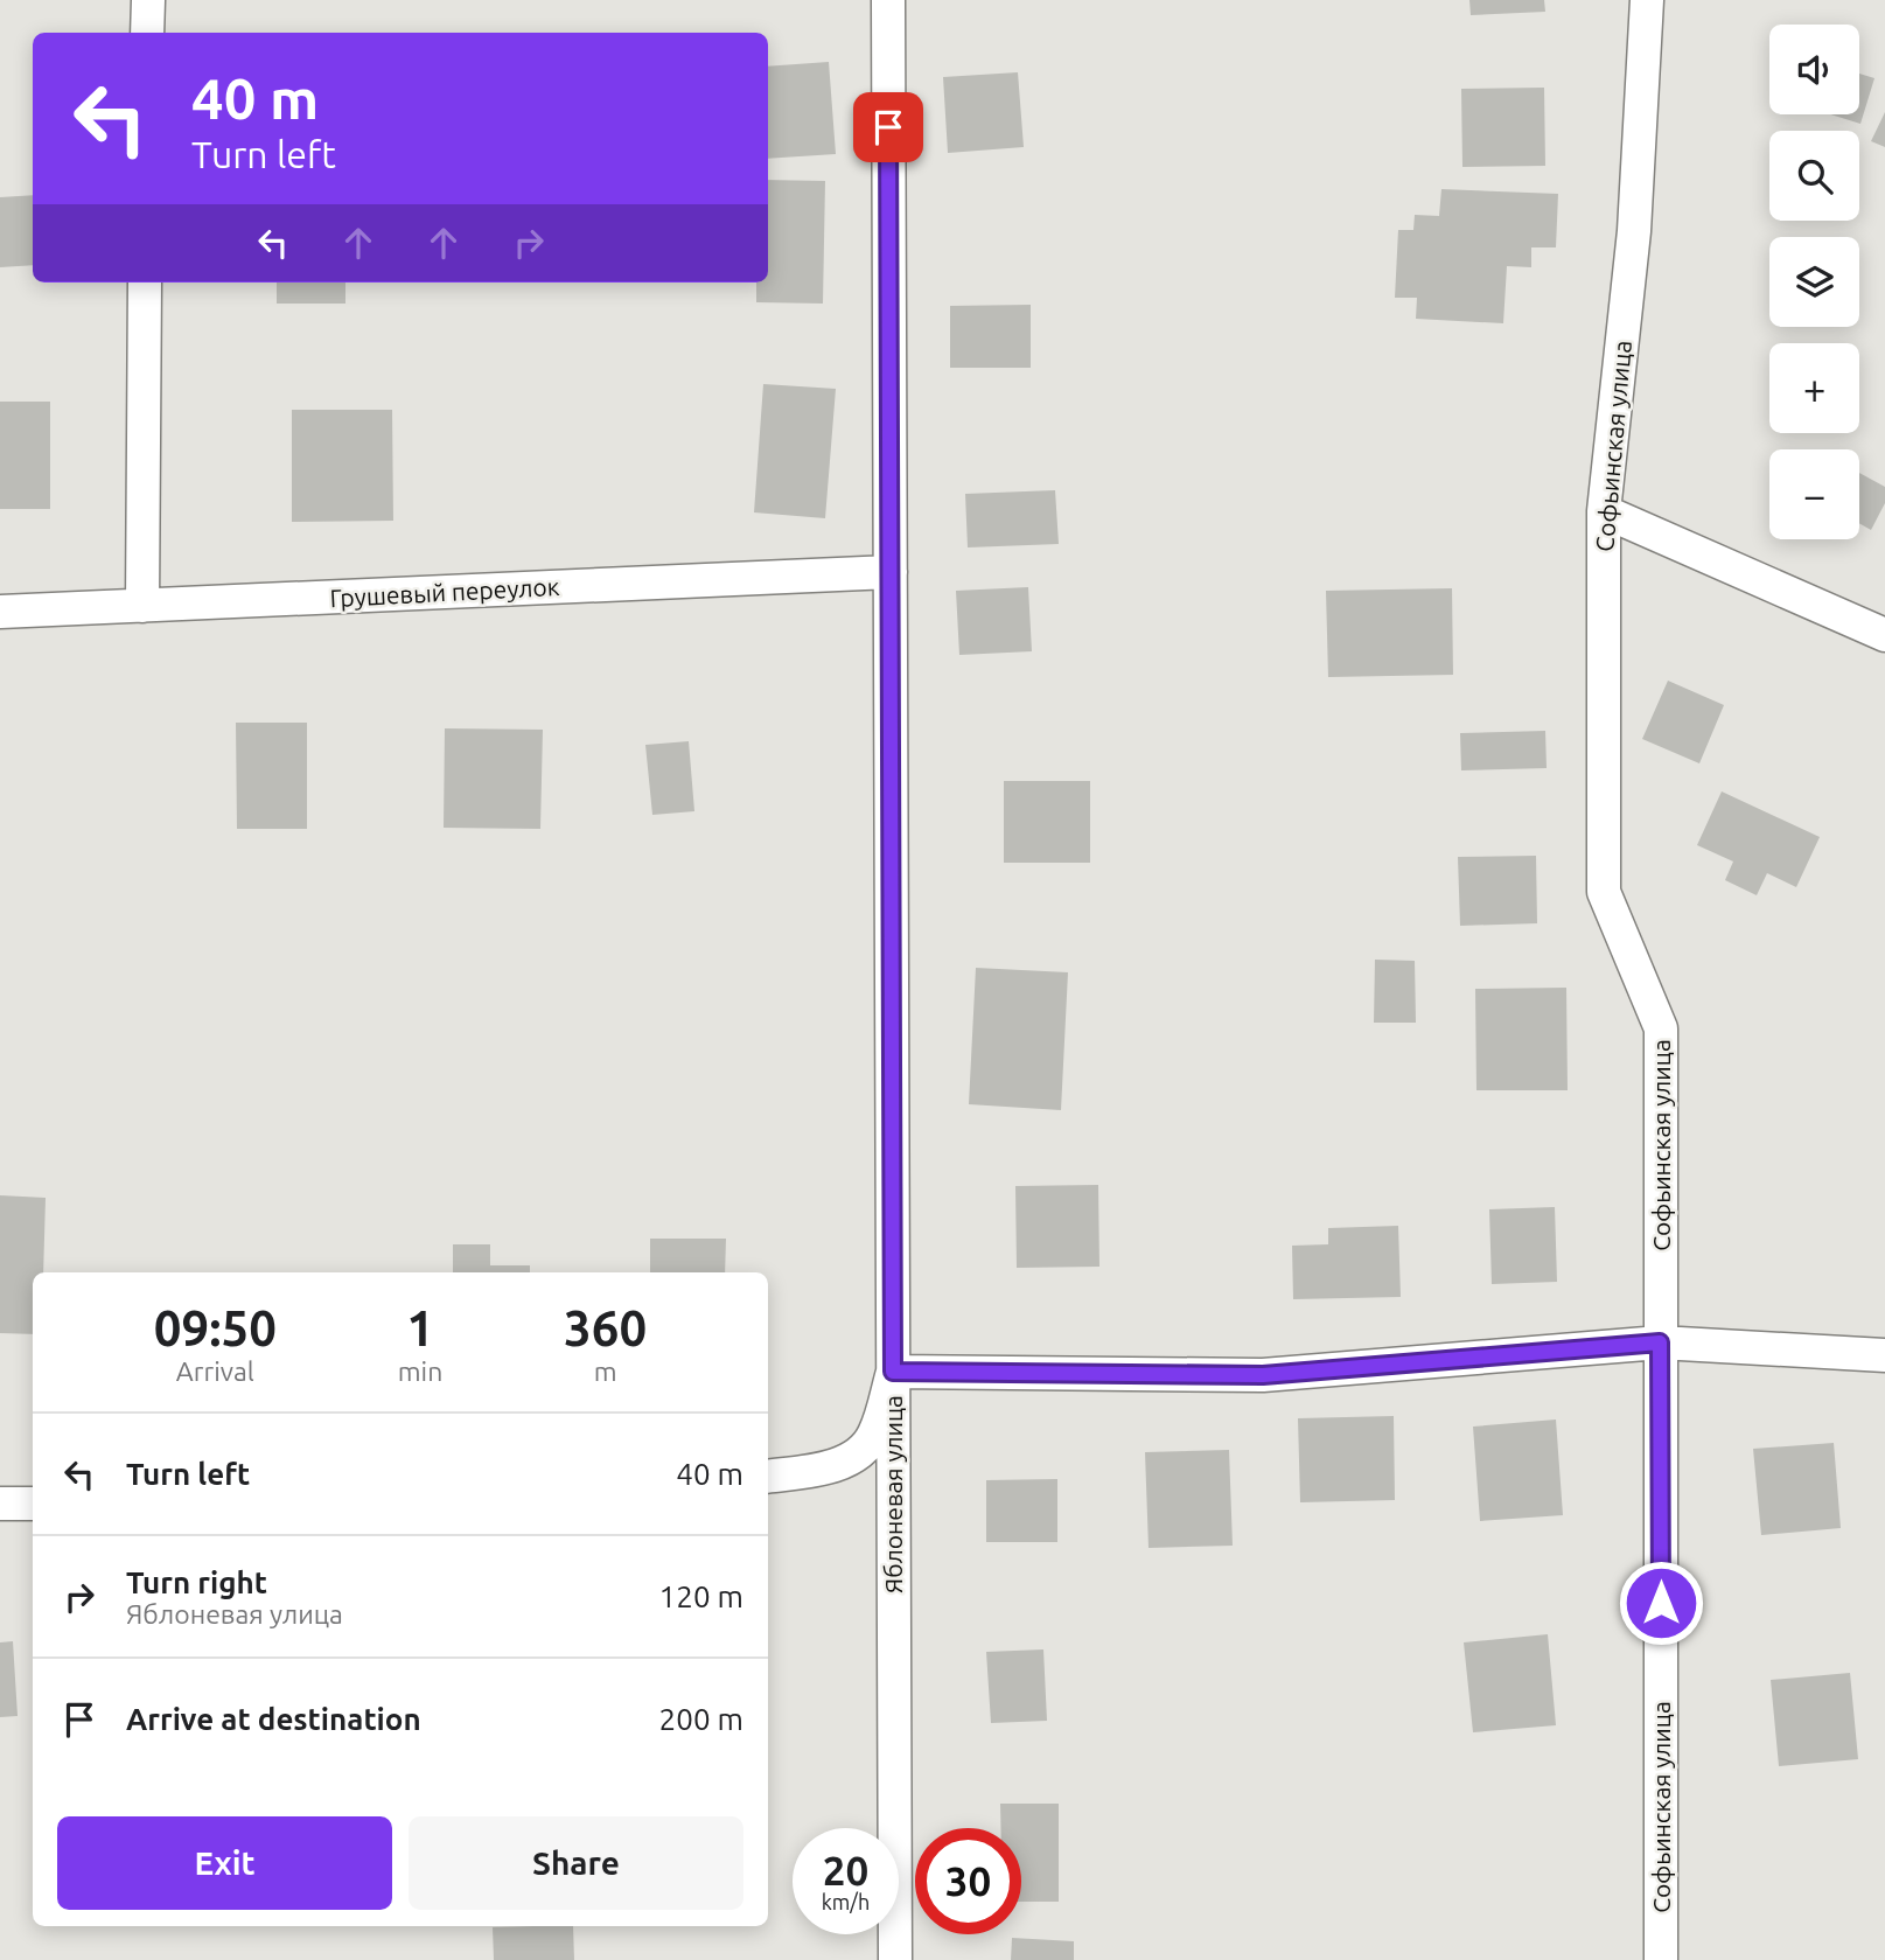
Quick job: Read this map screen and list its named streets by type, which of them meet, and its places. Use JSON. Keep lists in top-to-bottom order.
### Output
{
  "streets": {
    "street": ["Софьинская улица", "Грушевый переулок", "Яблоневая улица"]
  },
  "crossings": [
    ["Грушевый переулок", "Яблоневая улица"]
  ],
  "page": {
    "map_buttons": ["+", "−"],
    "turn": ["40 m", "Turn left"],
    "eta": [
      "09:50",
      "Arrival",
      "1",
      "min",
      "360",
      "m"
    ],
    "list": [
      {
        "name": "Turn left",
        "value": "40 m"
      },
      {
        "name": "Turn right",
        "note": "Яблоневая улица",
        "value": "120 m"
      },
      {
        "name": "Arrive at destination",
        "value": "200 m"
      }
    ],
    "buttons": ["Exit", "Share"],
    "speed": "20 km/h",
    "limit": "30"
  }
}
